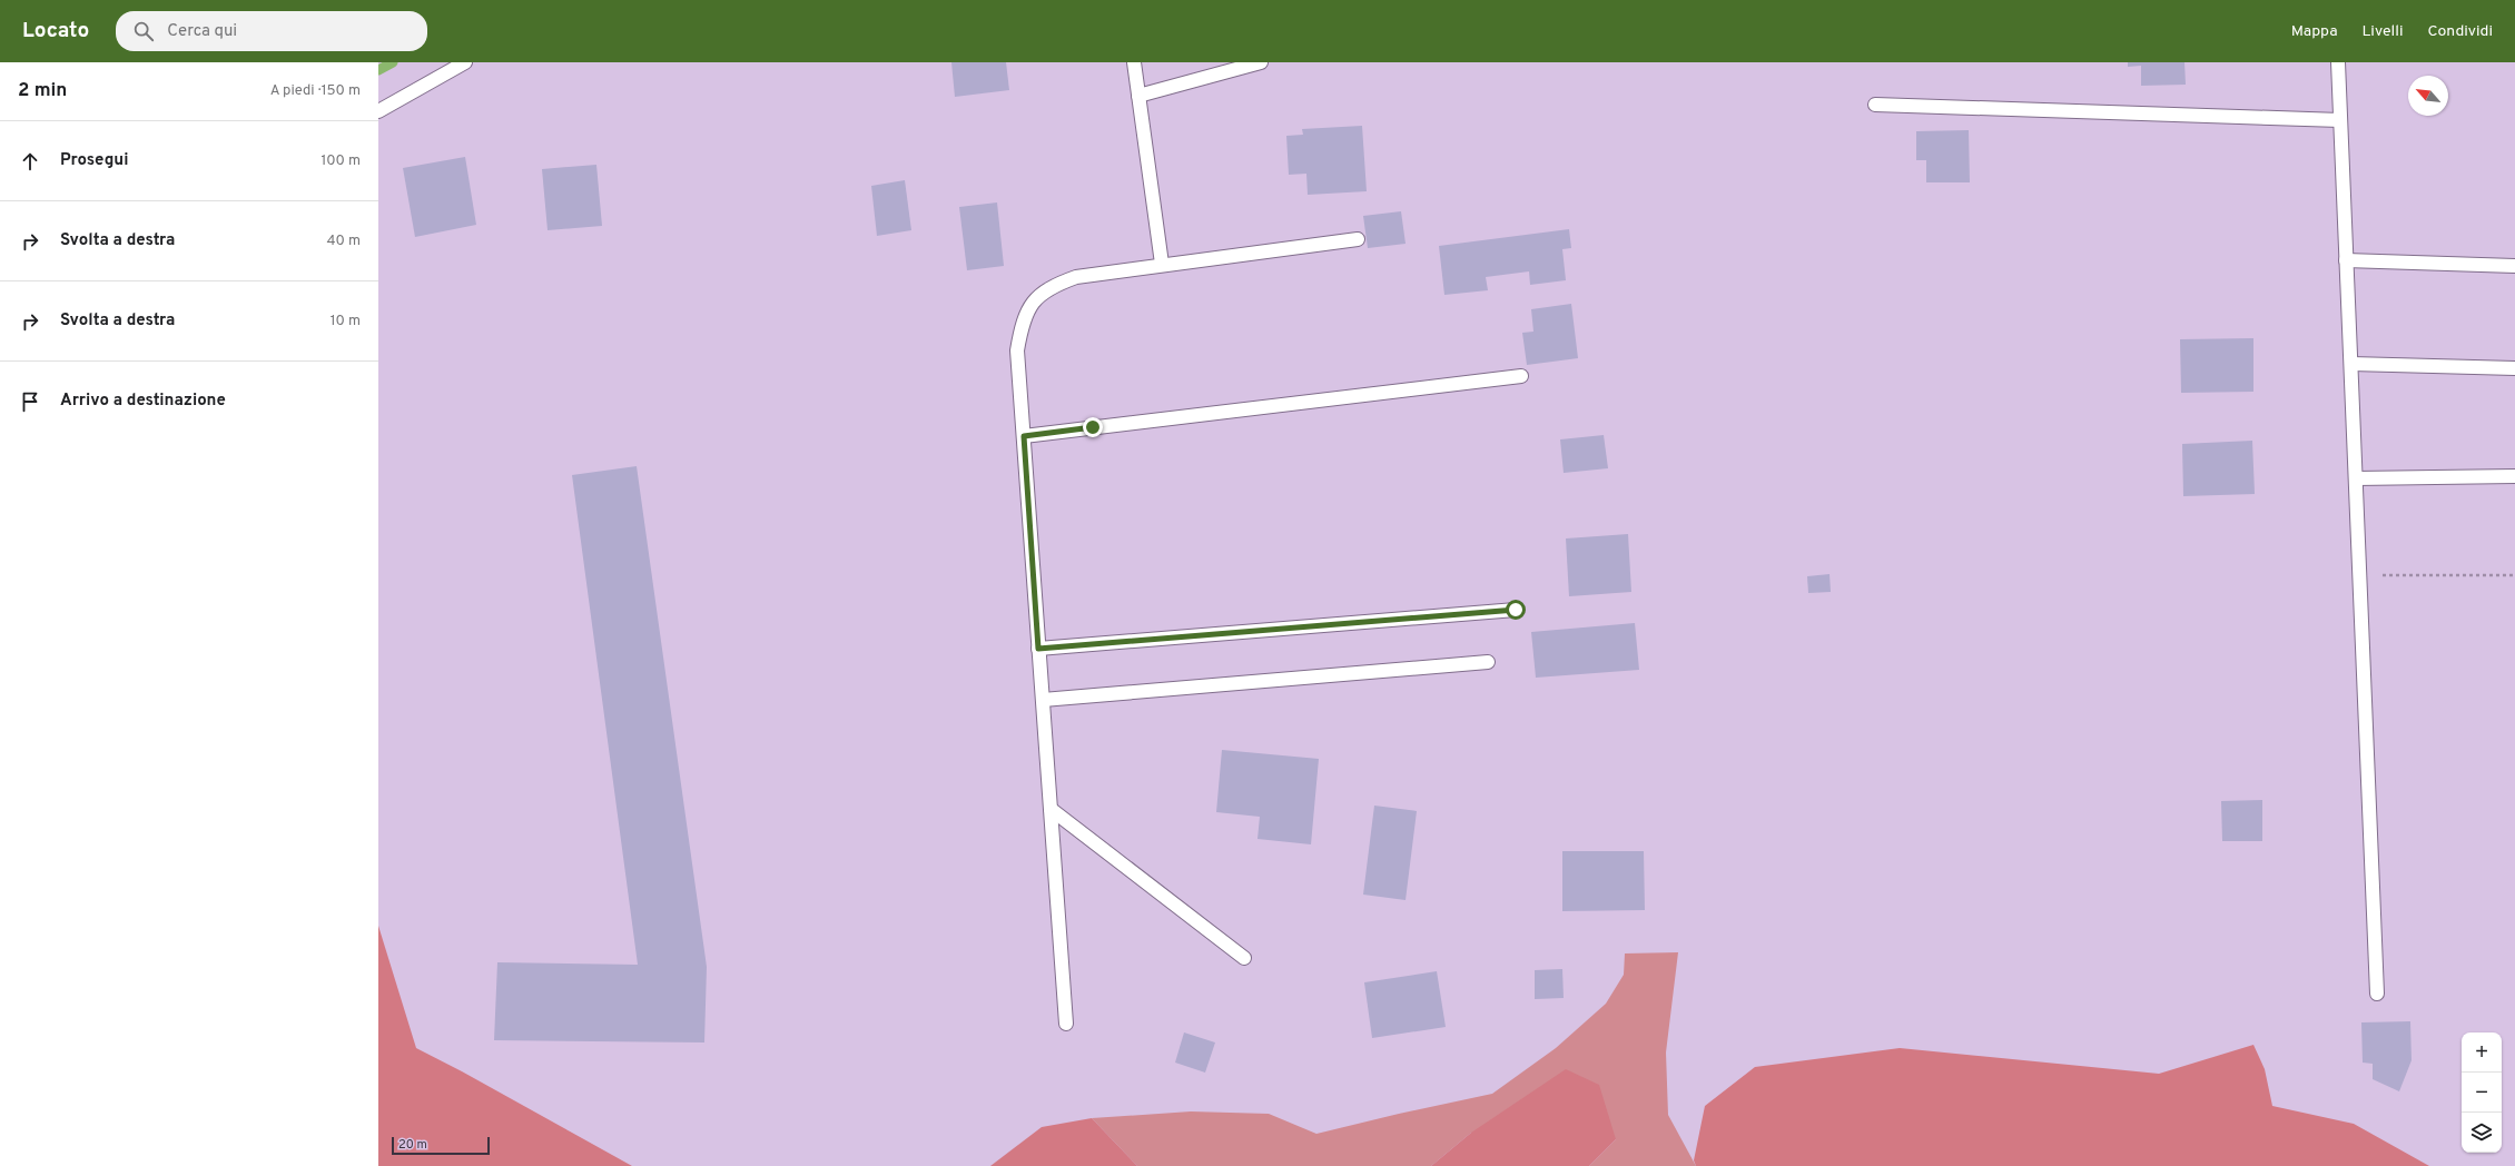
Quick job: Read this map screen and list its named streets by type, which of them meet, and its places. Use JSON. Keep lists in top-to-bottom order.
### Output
{
  "scale_bar": "20 m",
  "north": "top left",
  "page": {
    "header": "Locato",
    "search": "Cerca qui",
    "nav": ["Mappa", "Livelli", "Condividi"],
    "heading": ["2 min", "A piedi · 150 m"],
    "list": [
      ["Prosegui", "100 m"],
      ["Svolta a destra", "40 m"],
      ["Svolta a destra", "10 m"],
      "Arrivo a destinazione"
    ],
    "map_buttons": ["+", "−"],
    "scale": "20 m"
  }
}
